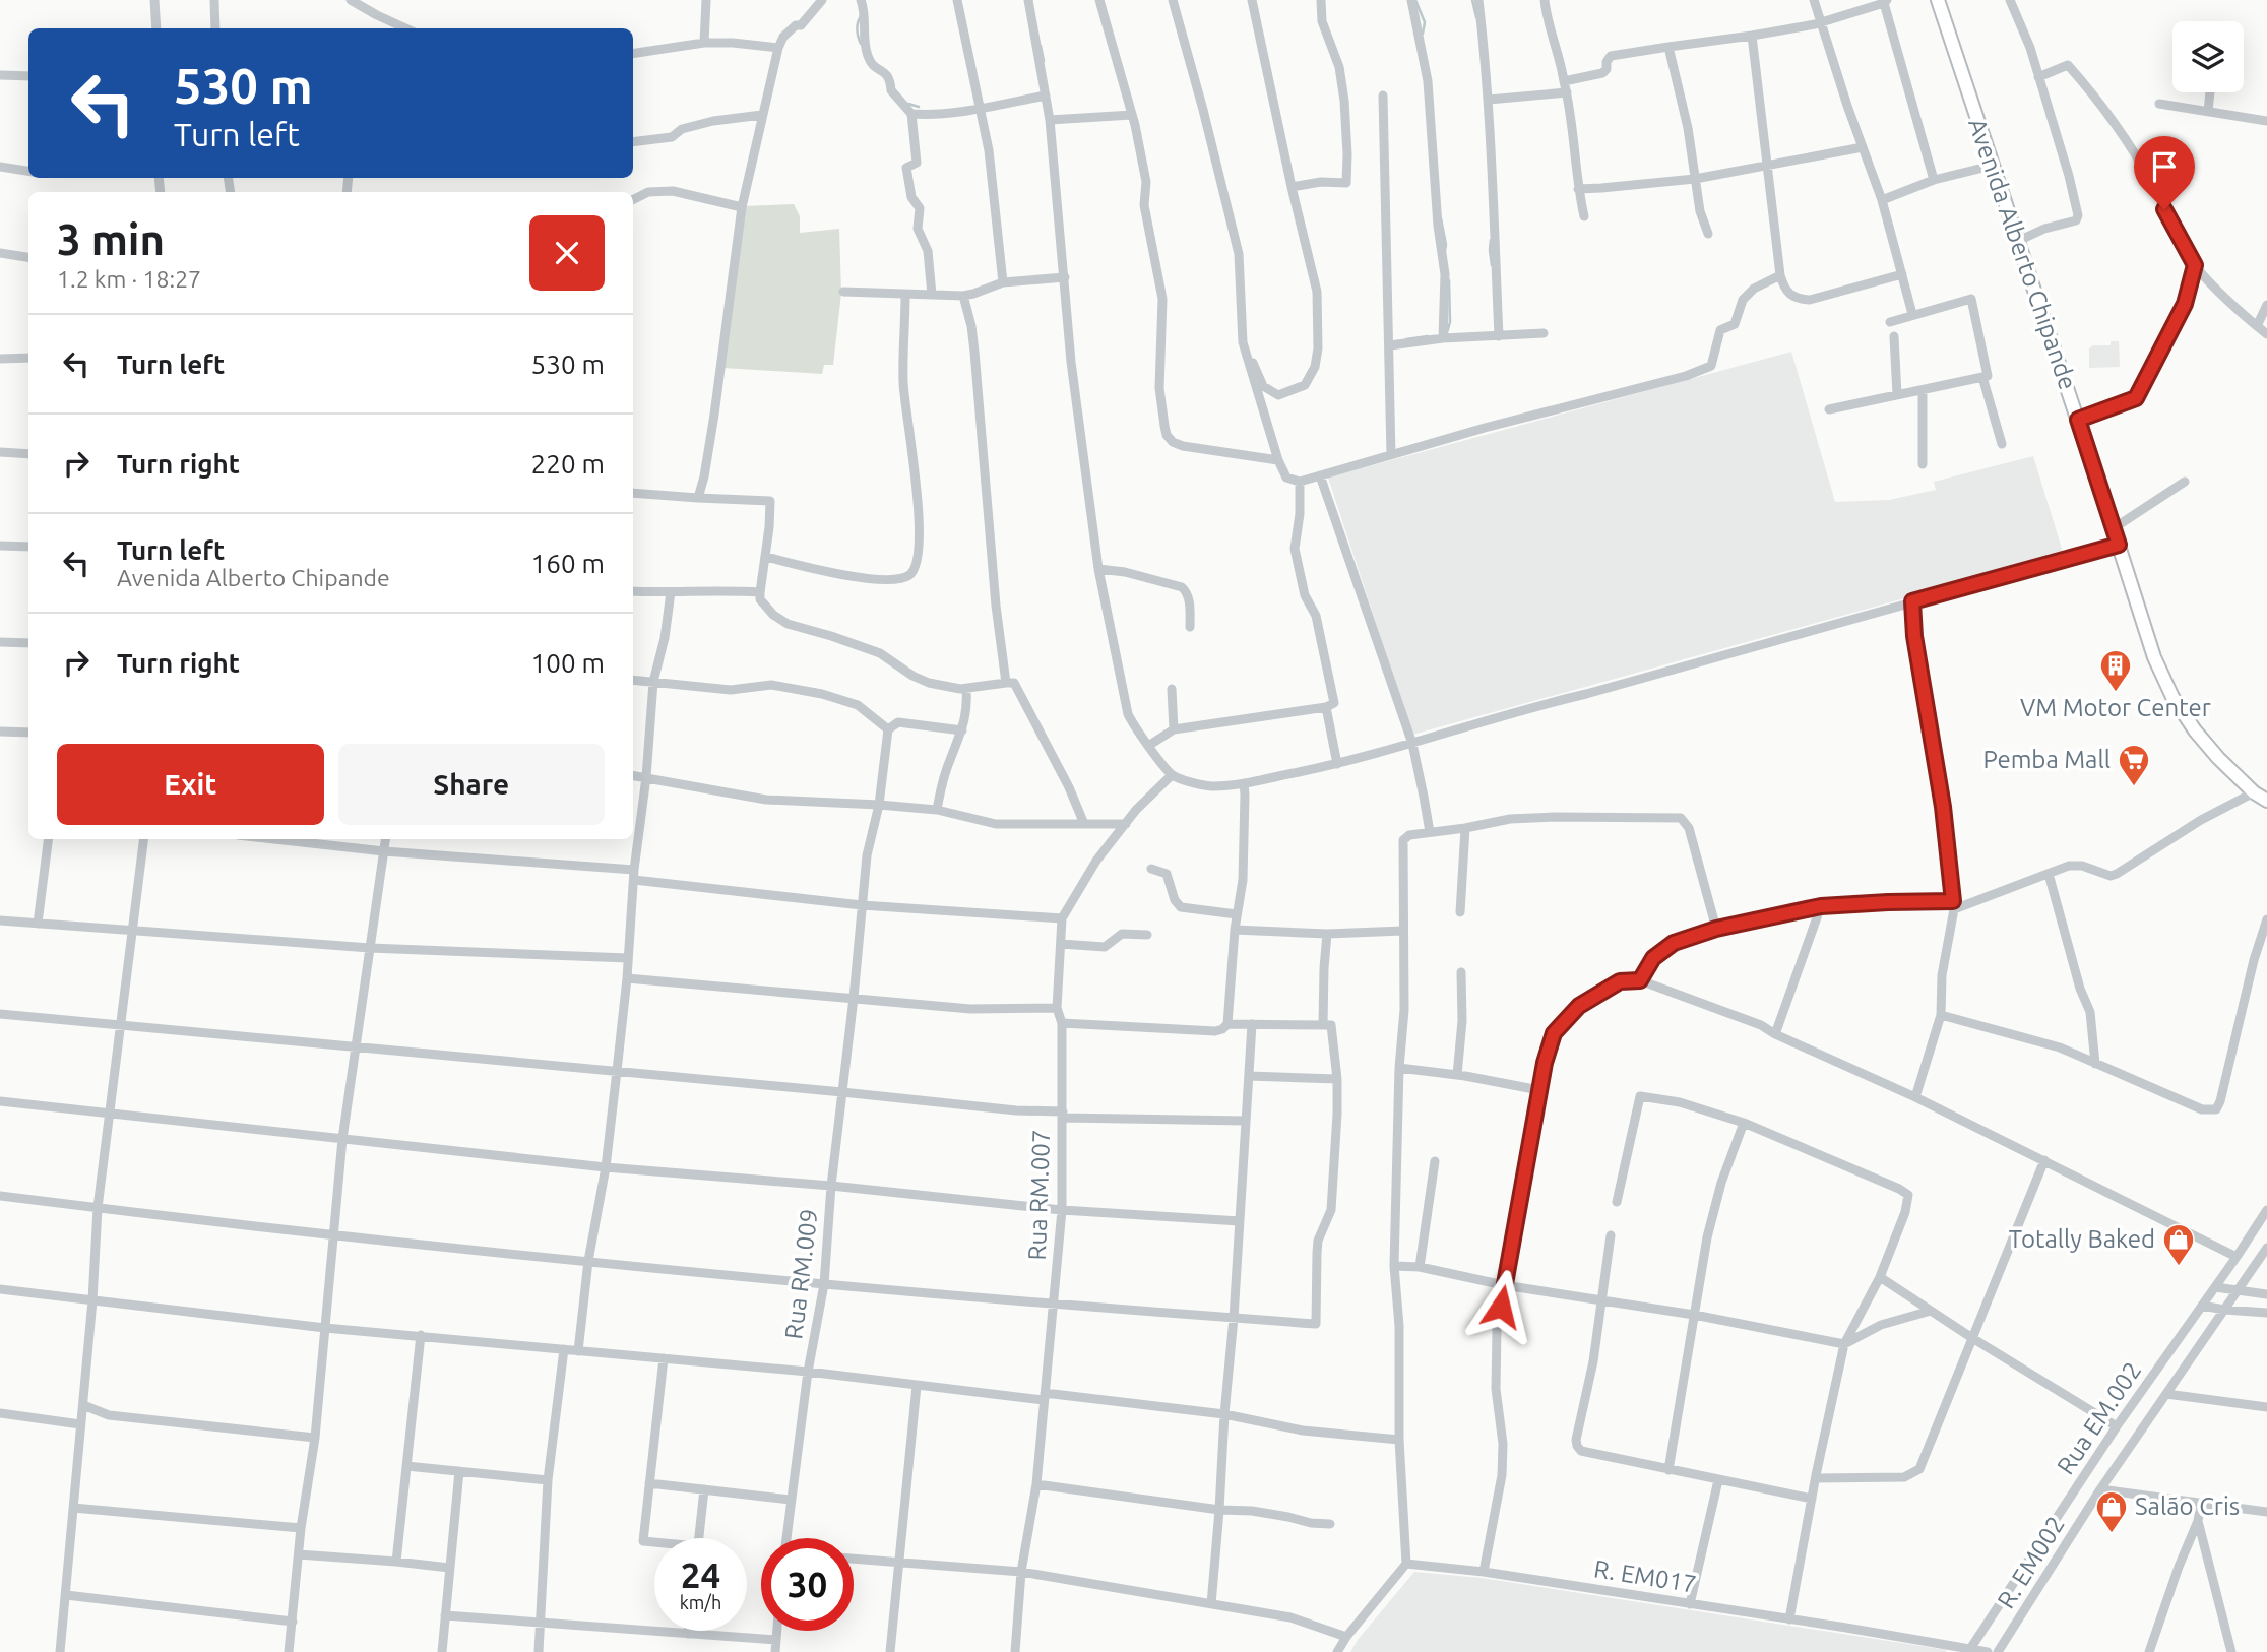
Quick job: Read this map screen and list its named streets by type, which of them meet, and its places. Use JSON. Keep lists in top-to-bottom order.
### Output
{
  "streets": {
    "main road": ["Avenida Alberto Chipande"],
    "street": [
      "Rua RM.007",
      "Rua RM.009",
      "Rua EM.002",
      "R. EM002",
      "R. EM017"
    ]
  },
  "crossings": [
    ["Rua EM.002", "R. EM017"]
  ],
  "places": {
    "building": ["VM Motor Center"],
    "supermarket": ["Pemba Mall"],
    "shop": ["Totally Baked", "Salão Cris"]
  },
  "page": {
    "turn": ["530 m", "Turn left"],
    "heading": ["3 min", "1.2 km · 18:27"],
    "list": [
      {
        "name": "Turn left",
        "value": "530 m"
      },
      {
        "name": "Turn right",
        "value": "220 m"
      },
      {
        "name": "Turn left",
        "note": "Avenida Alberto Chipande",
        "value": "160 m"
      },
      {
        "name": "Turn right",
        "value": "100 m"
      }
    ],
    "buttons": ["Exit", "Share"],
    "speed": "24 km/h",
    "limit": "30"
  }
}
